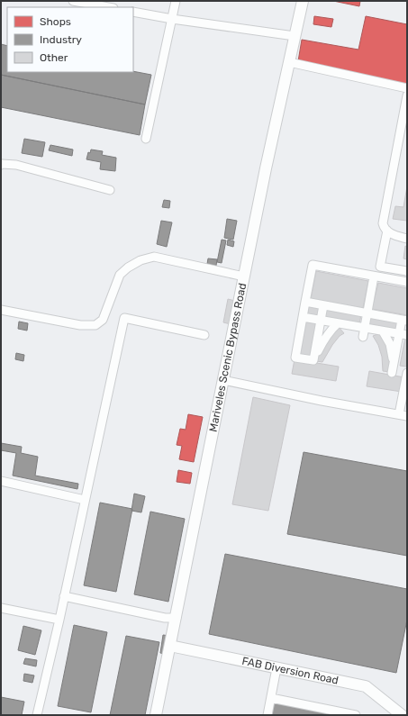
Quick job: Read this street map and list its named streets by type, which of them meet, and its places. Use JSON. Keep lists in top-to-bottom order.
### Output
{
  "streets": {
    "main road": ["Mariveles Scenic Bypass Road", "FAB Diversion Road"]
  },
  "crossings": [
    ["Mariveles Scenic Bypass Road", "FAB Diversion Road"]
  ],
  "legend": ["Shops", "Industry", "Other"]
}
